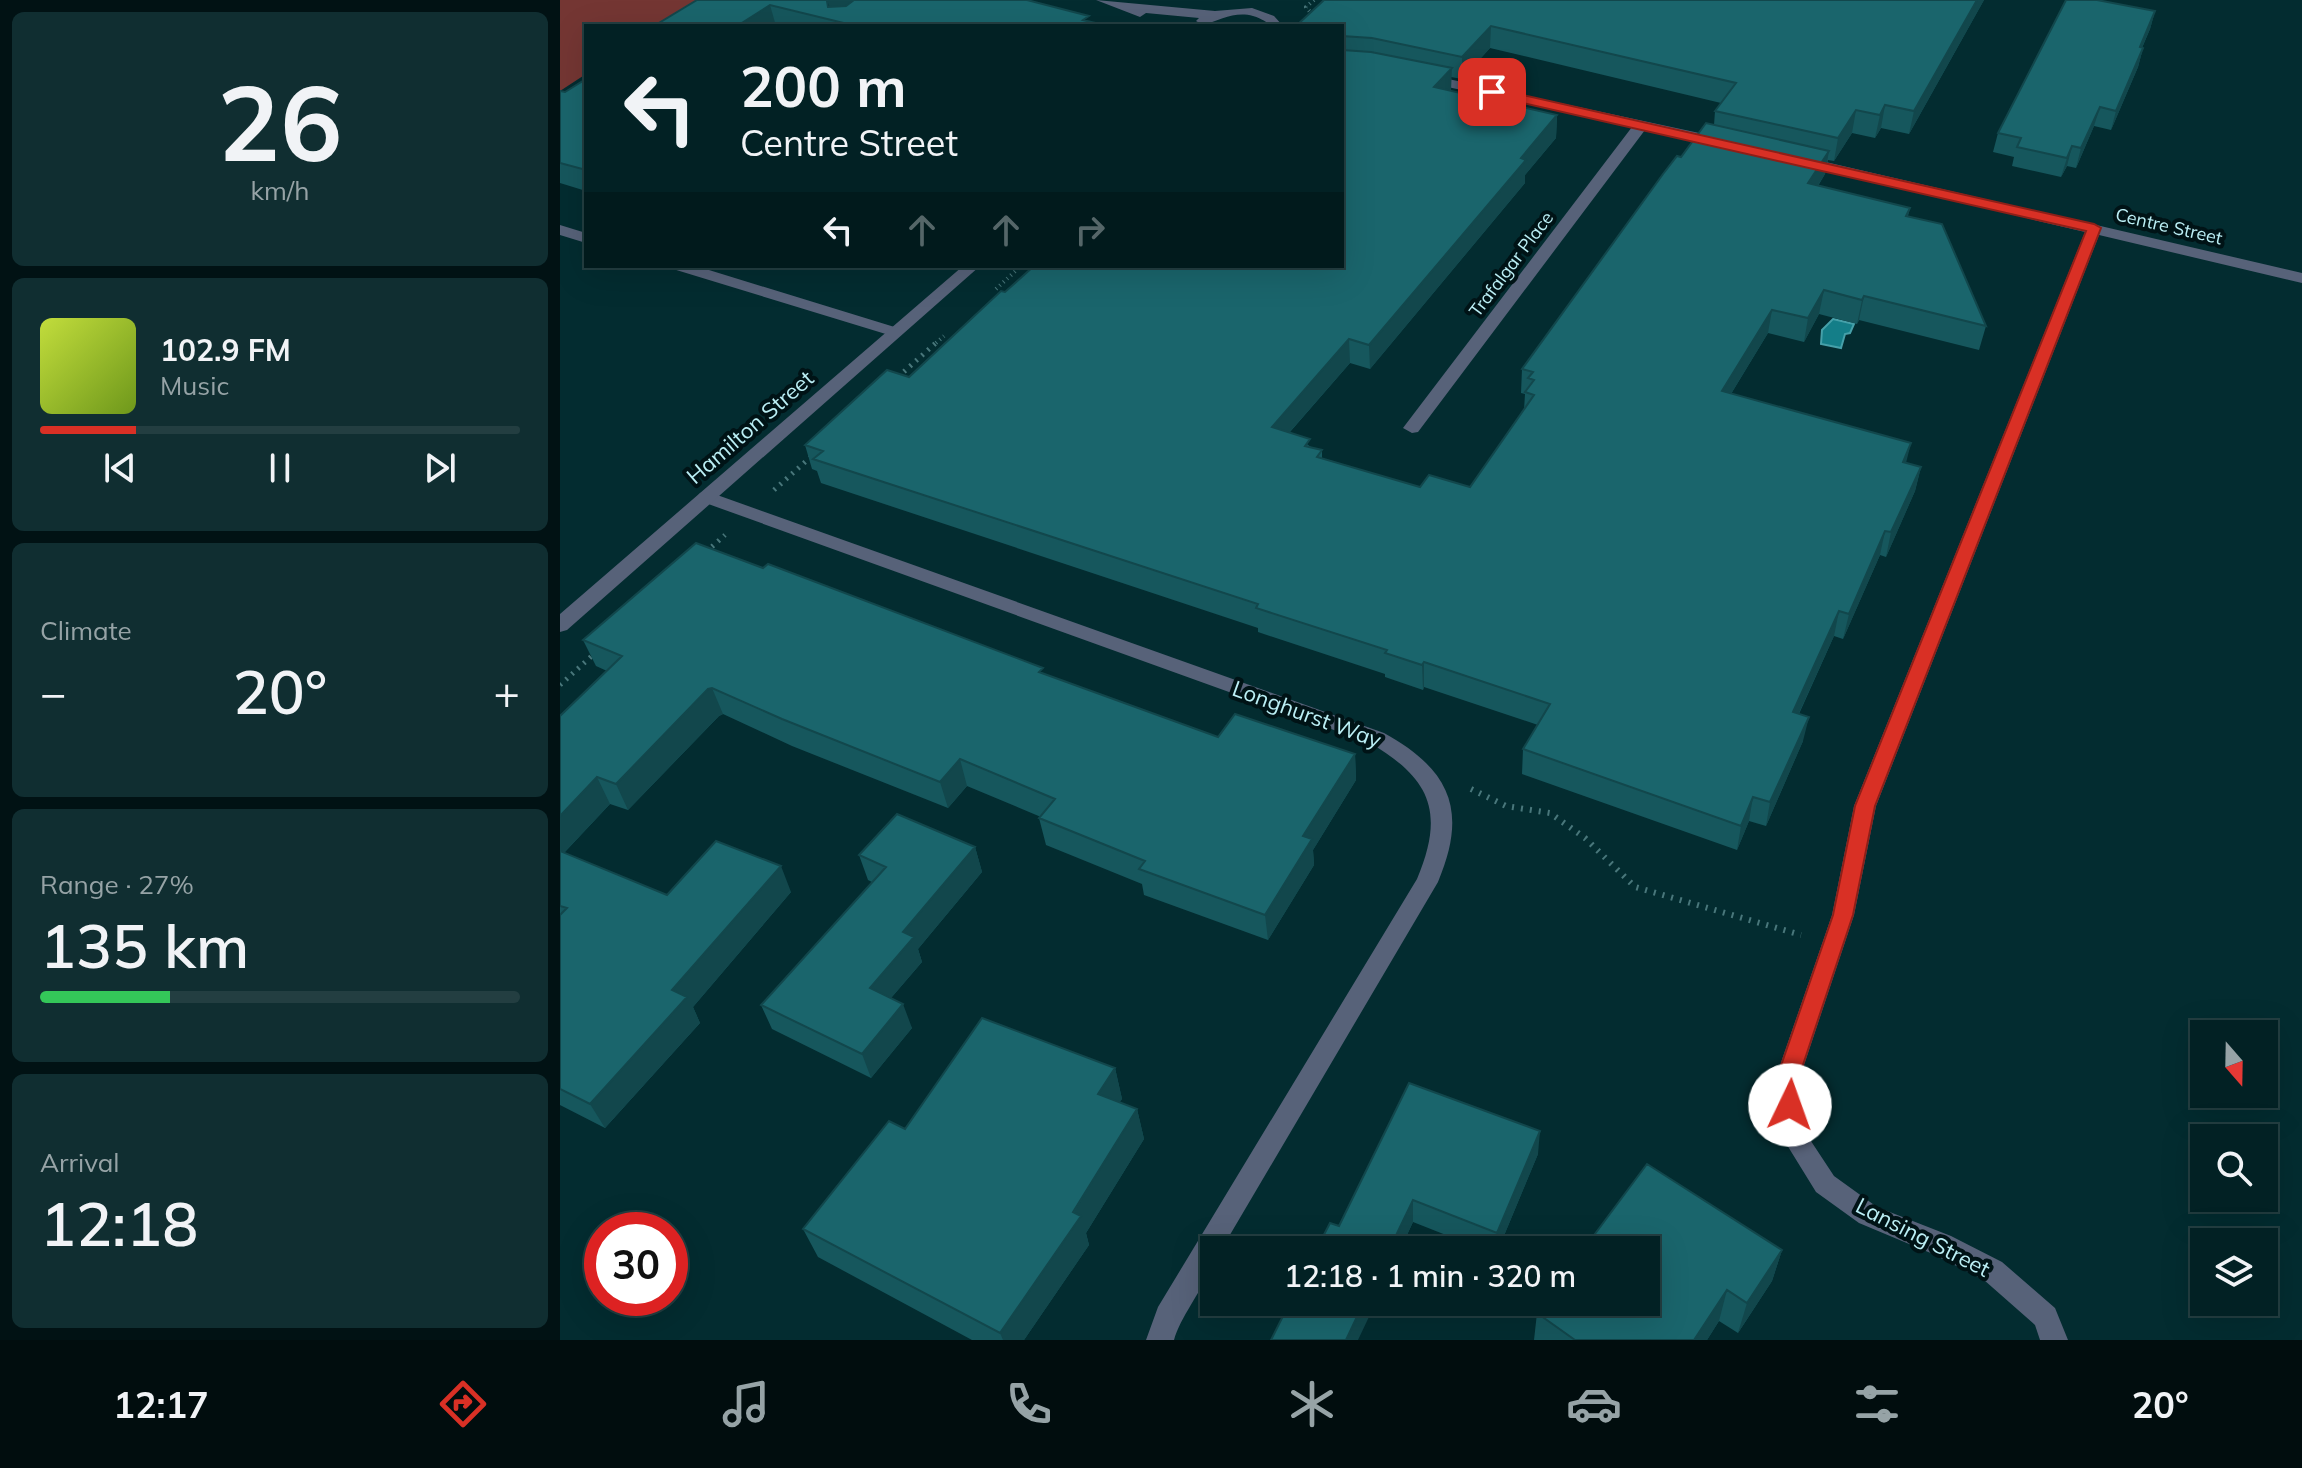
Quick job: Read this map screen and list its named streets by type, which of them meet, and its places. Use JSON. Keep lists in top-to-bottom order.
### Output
{
  "streets": {
    "street": [
      "Centre Street",
      "Trafalgar Place",
      "Hamilton Street",
      "Longhurst Way",
      "Lansing Street"
    ]
  },
  "crossings": [
    ["Centre Street", "Lansing Street"],
    ["Hamilton Street", "Longhurst Way"]
  ],
  "north": "bottom",
  "page": {
    "tile": [
      ["26", "km/h"],
      "Climate",
      ["Range · 27%", "135 km"],
      ["Arrival", "12:18"]
    ],
    "turn": ["200 m", "Centre Street"],
    "song": ["102.9 FM", "Music"],
    "heat": ["−", "20°", "+"],
    "limit": "30",
    "trip": "12:18 · 1 min · 320 m",
    "tabs": ["12:17", "20°"]
  }
}
